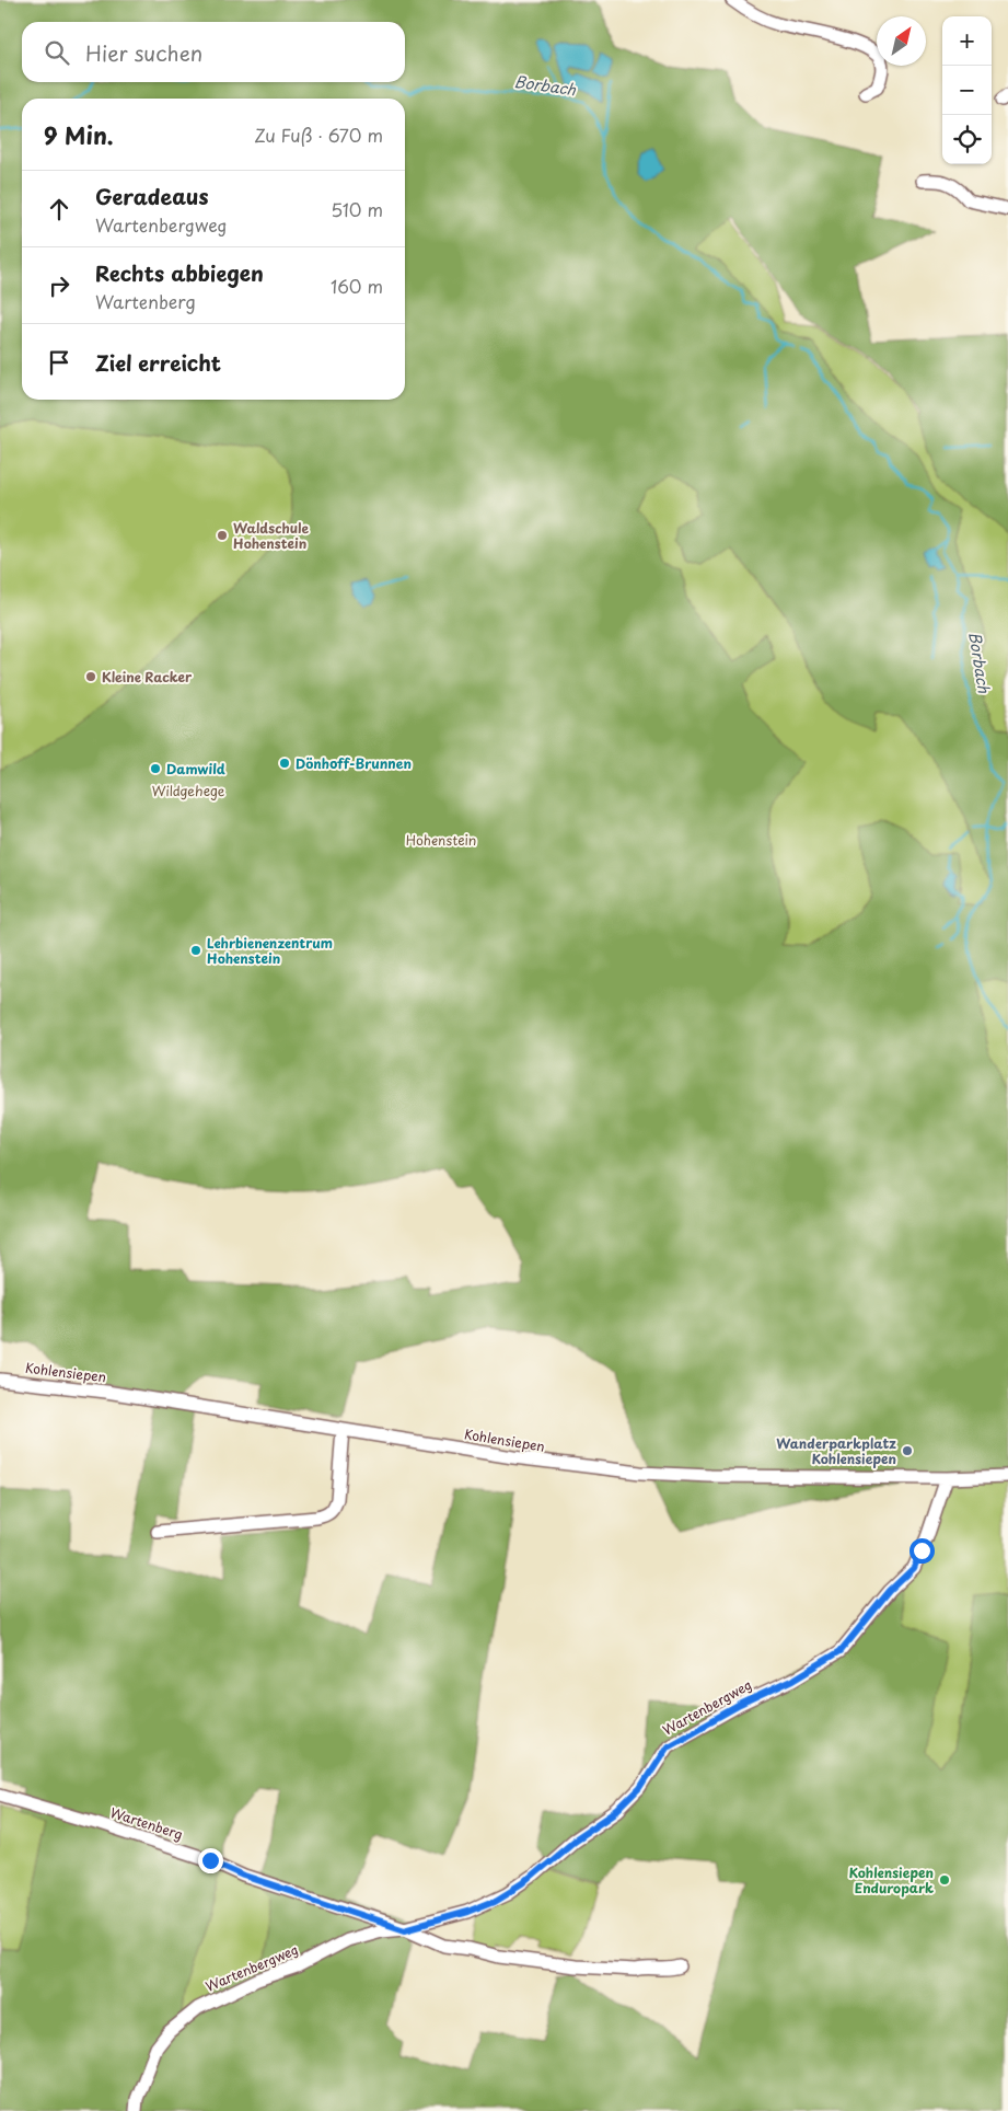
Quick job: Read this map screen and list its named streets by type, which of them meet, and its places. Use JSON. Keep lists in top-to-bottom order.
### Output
{
  "streets": {
    "street": ["Kohlensiepen", "Wartenbergweg", "Wartenberg"]
  },
  "crossings": [
    ["Kohlensiepen", "Wartenbergweg"],
    ["Wartenbergweg", "Wartenberg"]
  ],
  "water": ["Borbach"],
  "parks": ["Wildgehege", "Hohenstein"],
  "places": [
    "Waldschule Hohenstein",
    "Kleine Racker",
    "Dönhoff-Brunnen",
    "Damwild",
    "Lehrbienenzentrum Hohenstein",
    "Wanderparkplatz Kohlensiepen",
    "Kohlensiepen Enduropark"
  ],
  "north": "top right",
  "page": {
    "map_buttons": ["+", "−"],
    "search": "Hier suchen",
    "heading": ["9 Min.", "Zu Fuß · 670 m"],
    "list": [
      ["Geradeaus", "Wartenbergweg", "510 m"],
      ["Rechts abbiegen", "Wartenberg", "160 m"],
      "Ziel erreicht"
    ]
  }
}
